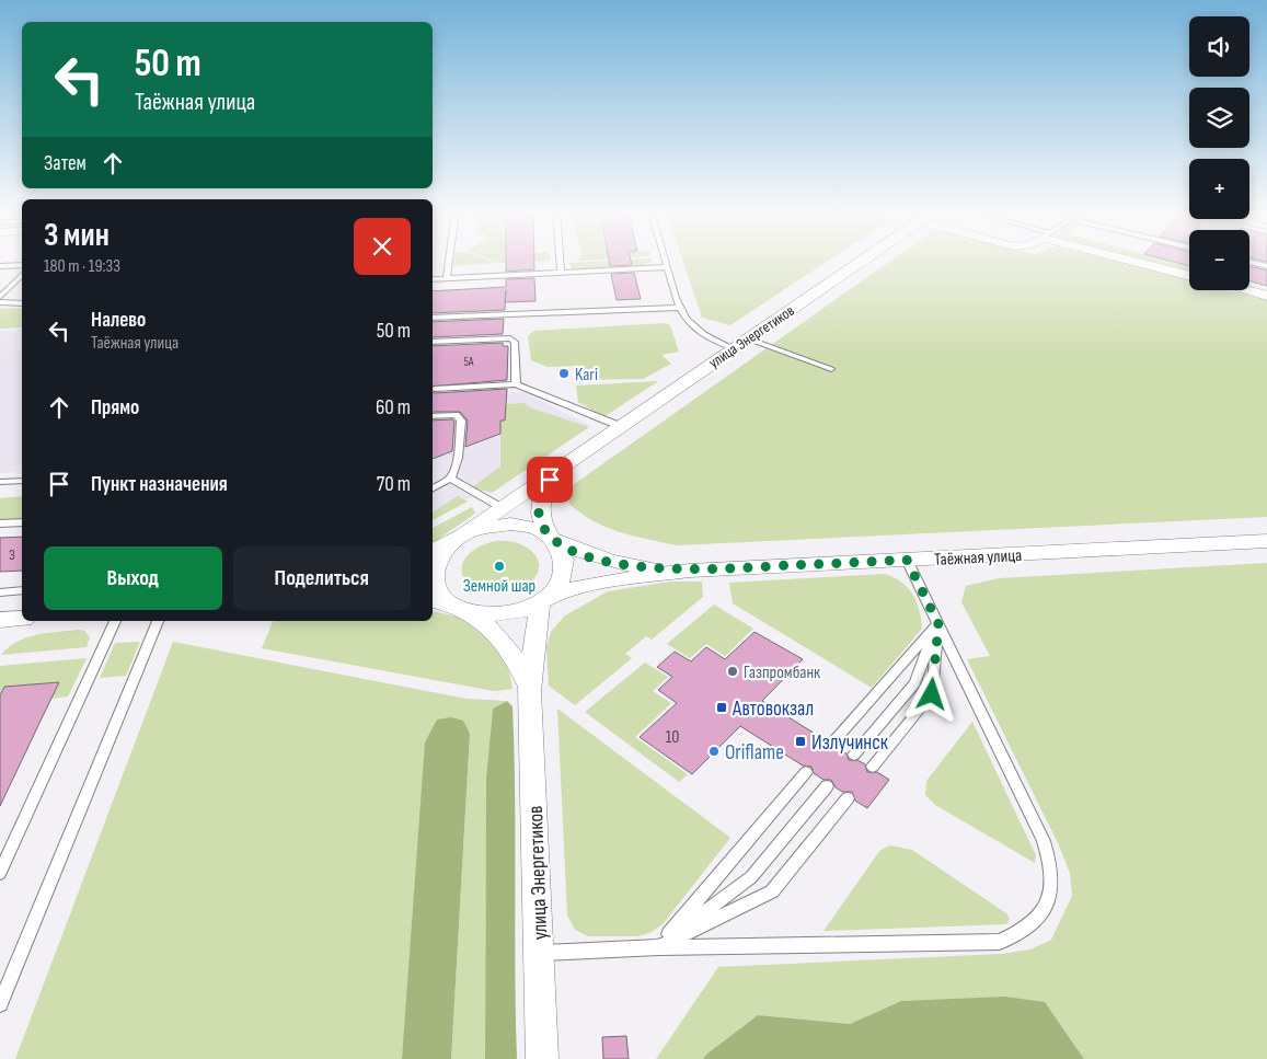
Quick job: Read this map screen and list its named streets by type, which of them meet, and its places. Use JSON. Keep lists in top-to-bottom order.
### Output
{
  "streets": {
    "street": ["улица Энергетиков", "Таёжная улица"]
  },
  "places": {
    "other": [
      "Kari",
      "Земной шар",
      "Газпромбанк",
      "Oriflame"
    ],
    "transit": ["Автовокзал", "Излучинск"]
  },
  "house_numbers": ["5А", "3", "10"],
  "page": {
    "map_buttons": ["+", "−"],
    "turn": ["50 m", "Таёжная улица"],
    "then": "Затем",
    "heading": ["3 мин", "180 m · 19:33"],
    "list": [
      {
        "name": "Налево",
        "note": "Таёжная улица",
        "value": "50 m"
      },
      {
        "name": "Прямо",
        "value": "60 m"
      },
      {
        "name": "Пункт назначения",
        "value": "70 m"
      }
    ],
    "buttons": ["Выход", "Поделиться"]
  }
}
